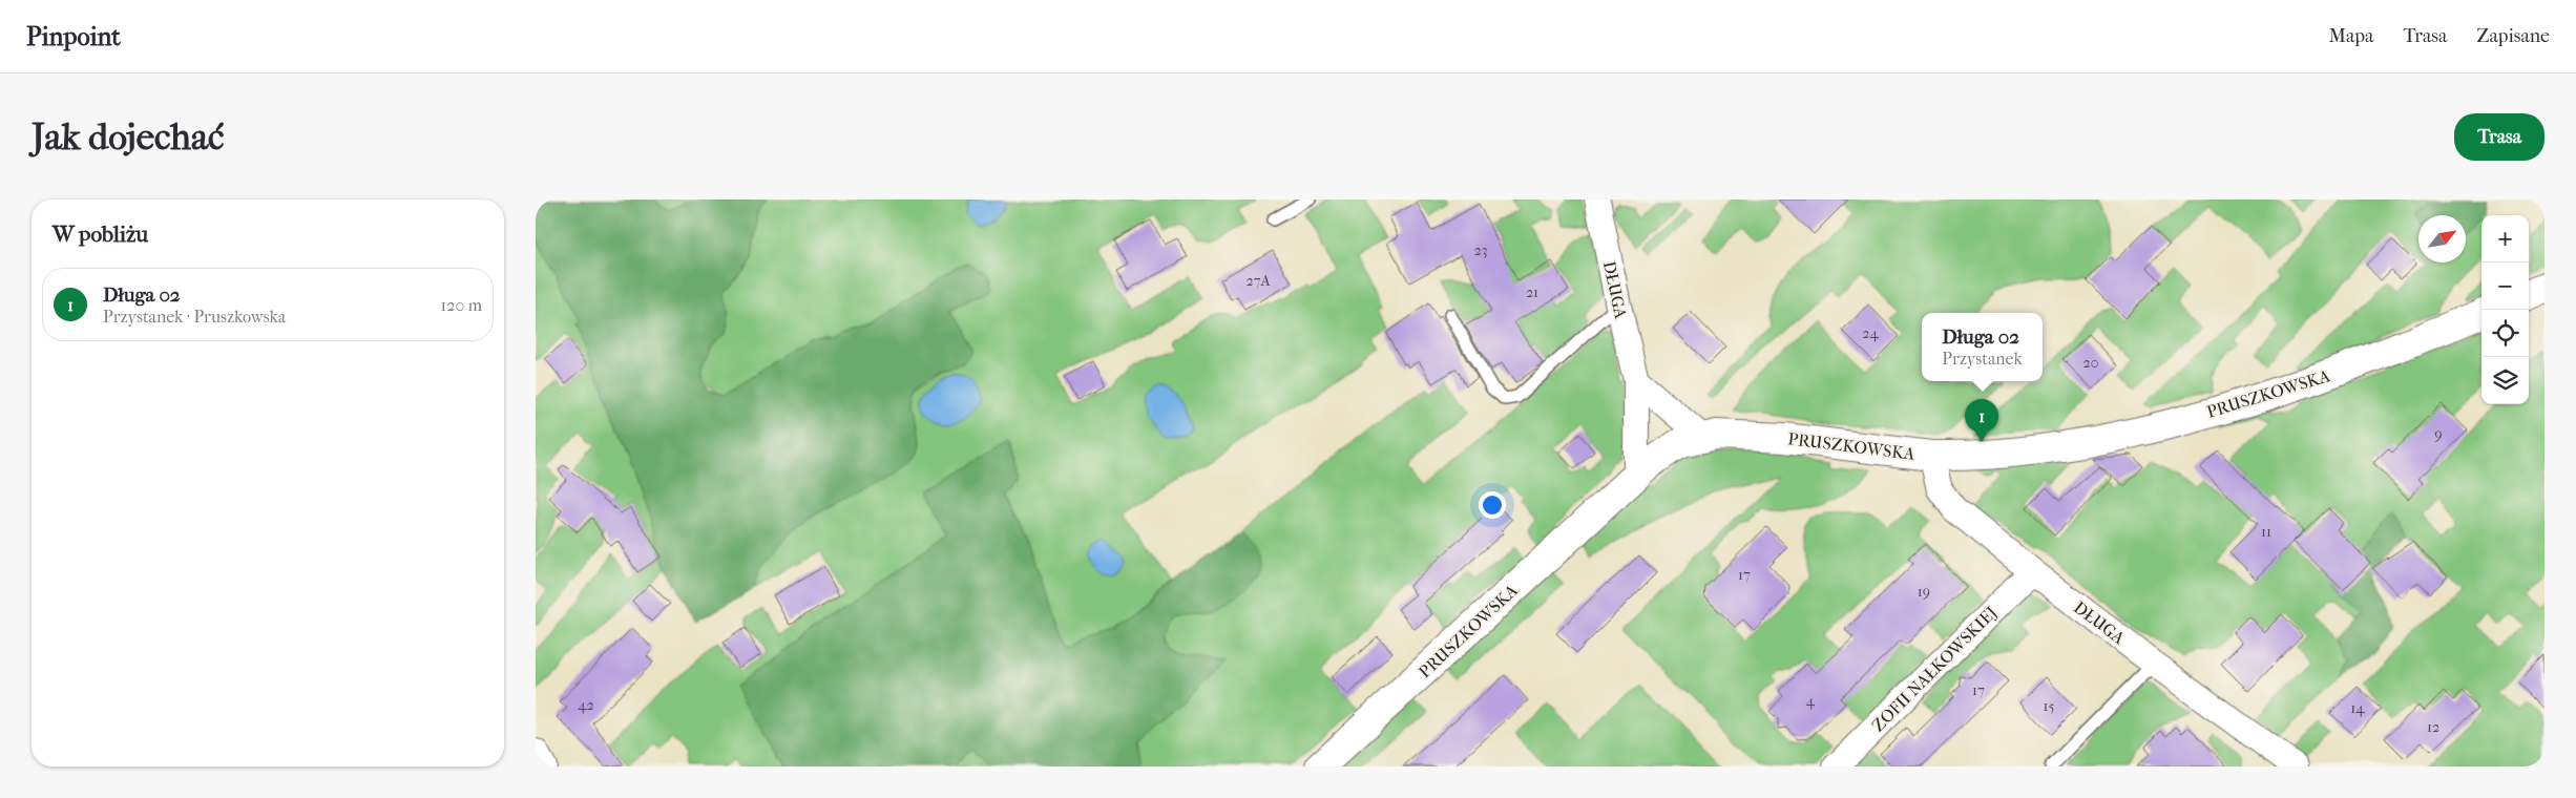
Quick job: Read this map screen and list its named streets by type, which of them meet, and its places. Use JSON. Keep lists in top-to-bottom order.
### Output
{
  "streets": {
    "street": ["DŁUGA", "PRUSZKOWSKA", "ZOFII NAŁKOWSKIEJ"]
  },
  "crossings": [
    ["DŁUGA", "PRUSZKOWSKA"],
    ["DŁUGA", "ZOFII NAŁKOWSKIEJ"]
  ],
  "house_numbers": [
    "23",
    "27A",
    "21",
    "24",
    "20",
    "9",
    "11",
    "17",
    "19",
    "17",
    "4",
    "42",
    "15",
    "14",
    "12"
  ],
  "north": "top right",
  "page": {
    "header": "Pinpoint",
    "nav": ["Mapa", "Trasa", "Zapisane"],
    "buttons": "Trasa",
    "title": "Jak dojechać",
    "heading": "W pobliżu",
    "map_buttons": ["+", "−"],
    "list": [
      {
        "mark": "1",
        "name": "Długa 02",
        "note": "Przystanek · Pruszkowska",
        "value": "120 m"
      }
    ],
    "popup": ["Długa 02", "Przystanek"],
    "pins": "1"
  }
}
